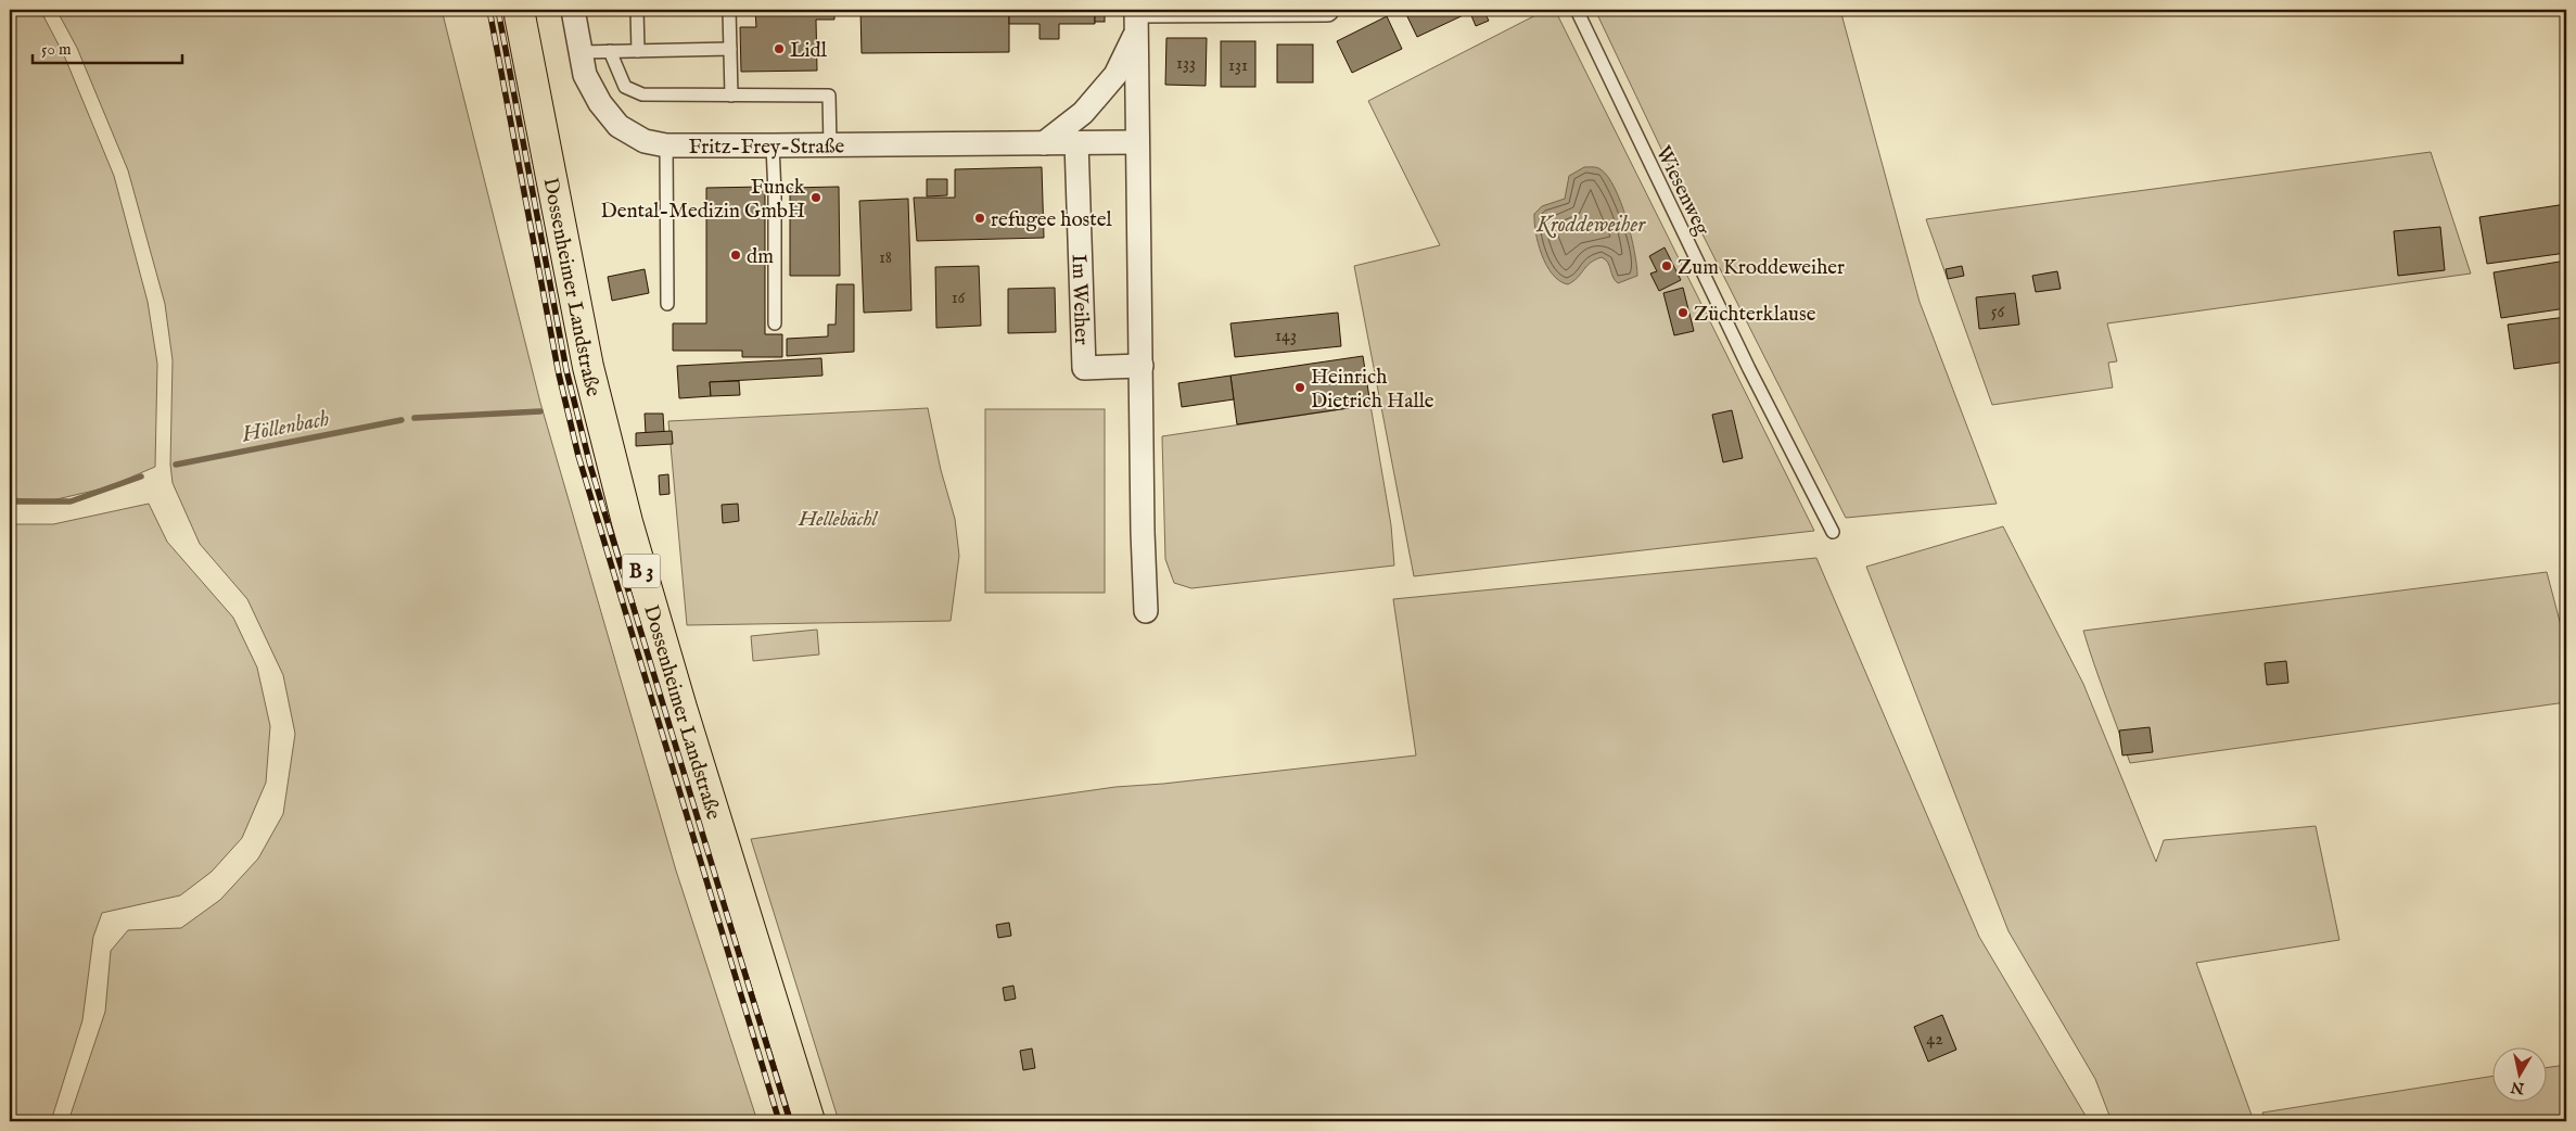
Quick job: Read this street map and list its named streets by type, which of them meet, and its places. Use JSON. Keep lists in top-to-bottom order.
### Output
{
  "streets": {
    "main road": ["Dossenheimer Landstraße", "B 3"],
    "street": ["Fritz-Frey-Straße", "Im Weiher"],
    "lane": ["Wiesenweg"]
  },
  "crossings": [
    ["Fritz-Frey-Straße", "Im Weiher"]
  ],
  "water": ["Kroddeweiher", "Höllenbach"],
  "parks": ["Hellebächl"],
  "places": [
    "Lidl",
    "Funck Dental-Medizin GmbH",
    "refugee hostel",
    "dm",
    "Zum Kroddeweiher",
    "Züchterklause",
    "Heinrich Dietrich Halle"
  ],
  "house_numbers": [
    "133",
    "131",
    "18",
    "16",
    "56",
    "143",
    "42"
  ],
  "scale_bar": "50 m",
  "north": "bottom"
}
